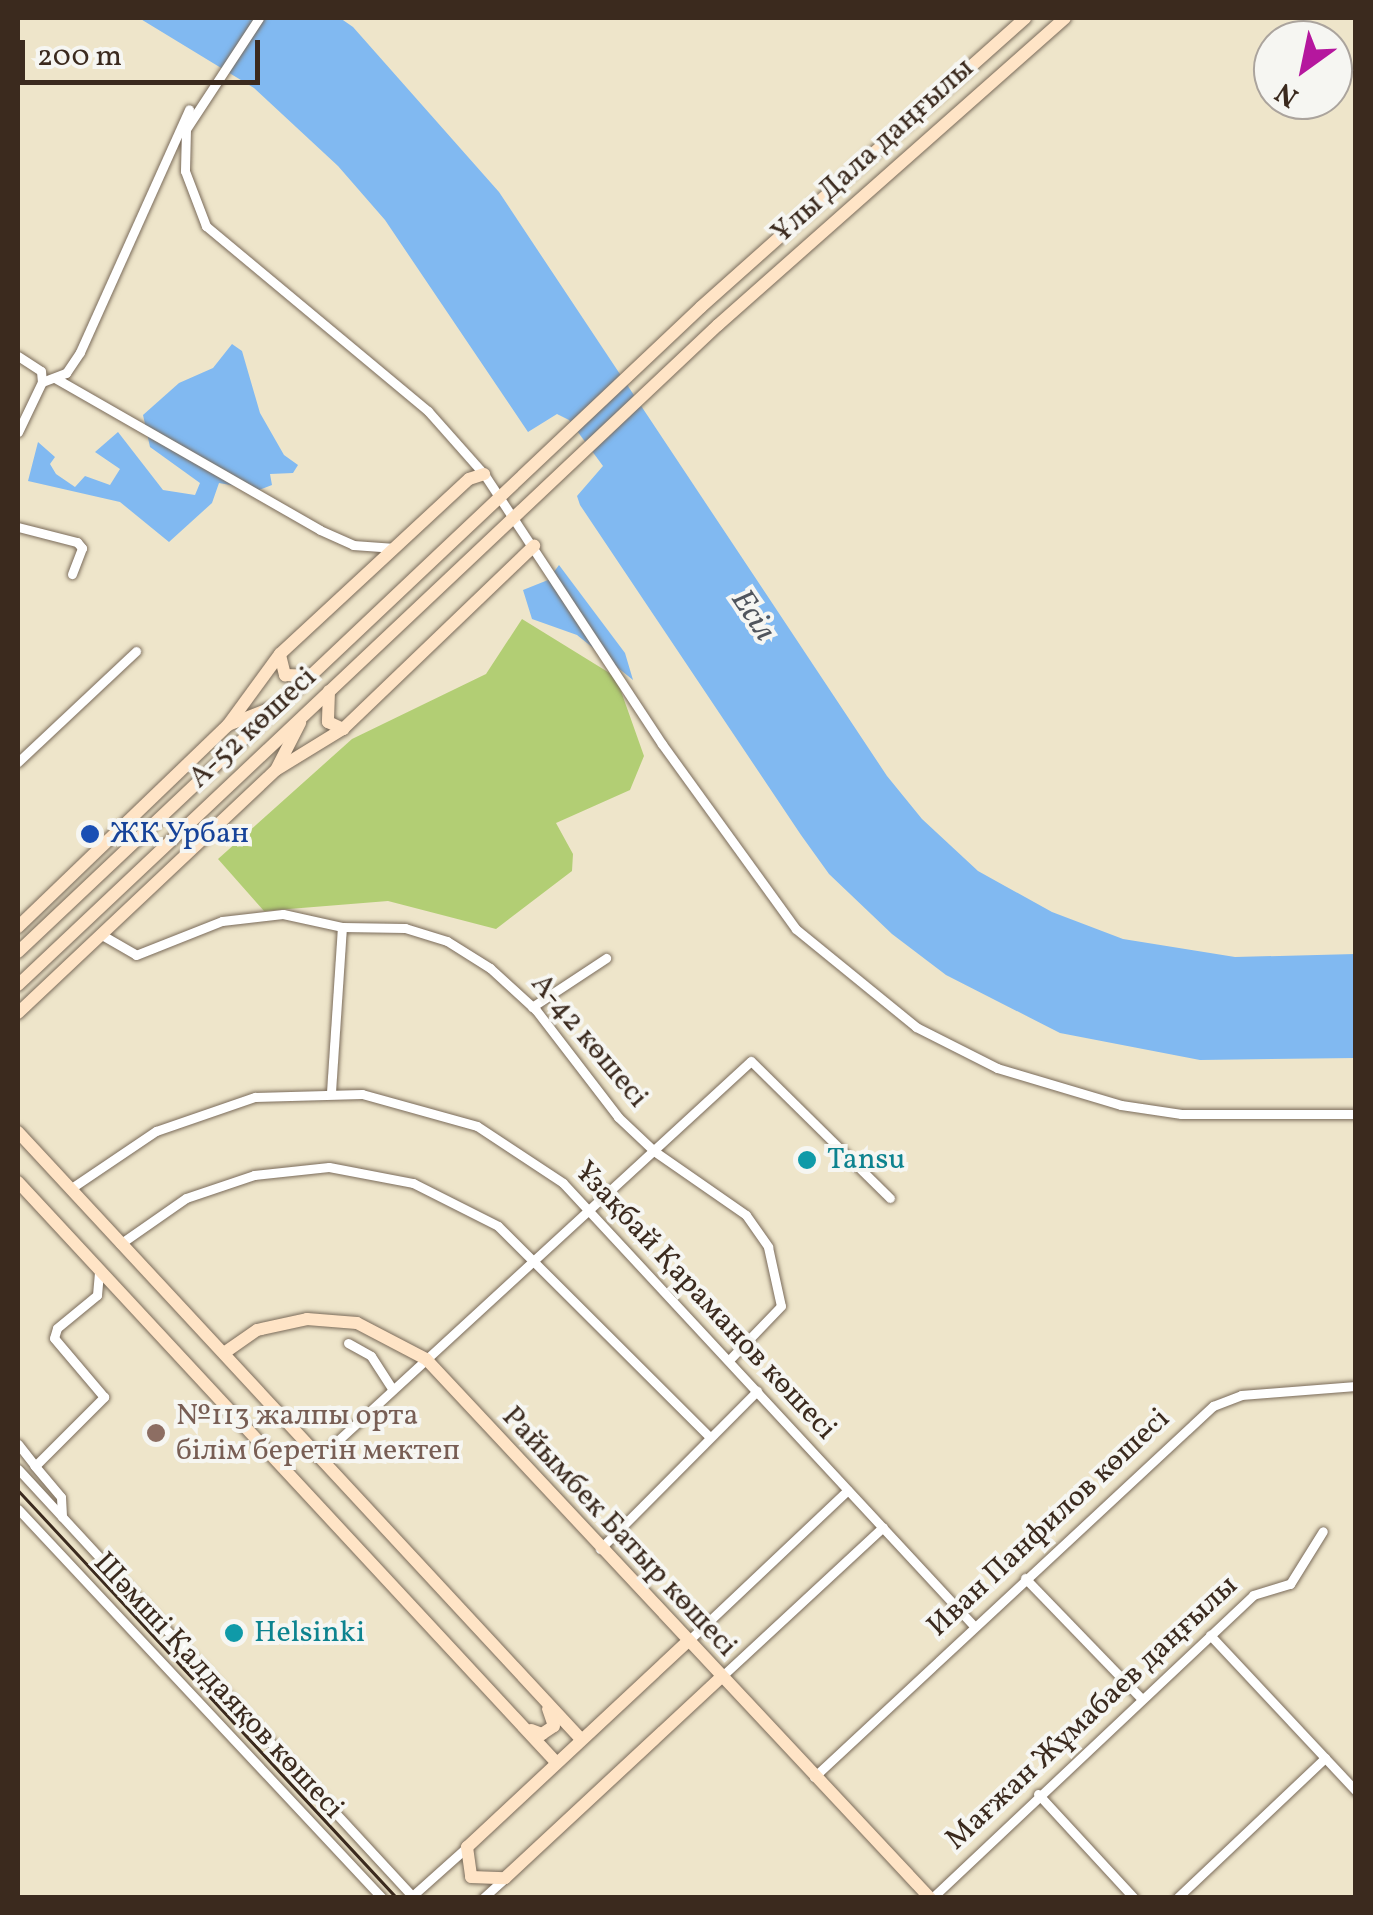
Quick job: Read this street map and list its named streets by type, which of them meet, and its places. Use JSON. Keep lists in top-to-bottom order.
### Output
{
  "streets": {
    "street": [
      "Ұлы Дала даңғылы",
      "А-52 көшесі",
      "А-42 көшесі",
      "Ұзақбай Қараманов көшесі",
      "Иван Панфилов көшесі",
      "Райымбек Батыр көшесі",
      "Шәмші Қалдаяқов көшесі",
      "Мағжан Жұмабаев даңғылы"
    ]
  },
  "crossings": [
    ["Ұлы Дала даңғылы", "А-52 көшесі"],
    ["А-42 көшесі", "Ұзақбай Қараманов көшесі"],
    ["Ұзақбай Қараманов көшесі", "Иван Панфилов көшесі"],
    ["Иван Панфилов көшесі", "Райымбек Батыр көшесі"],
    ["Райымбек Батыр көшесі", "Мағжан Жұмабаев даңғылы"]
  ],
  "water": ["Есіл"],
  "places": [
    "ЖК Урбан",
    "Tansu",
    "№113 жалпы орта білім беретін мектеп",
    "Helsinki"
  ],
  "scale_bar": "200 m",
  "north": "bottom left"
}
